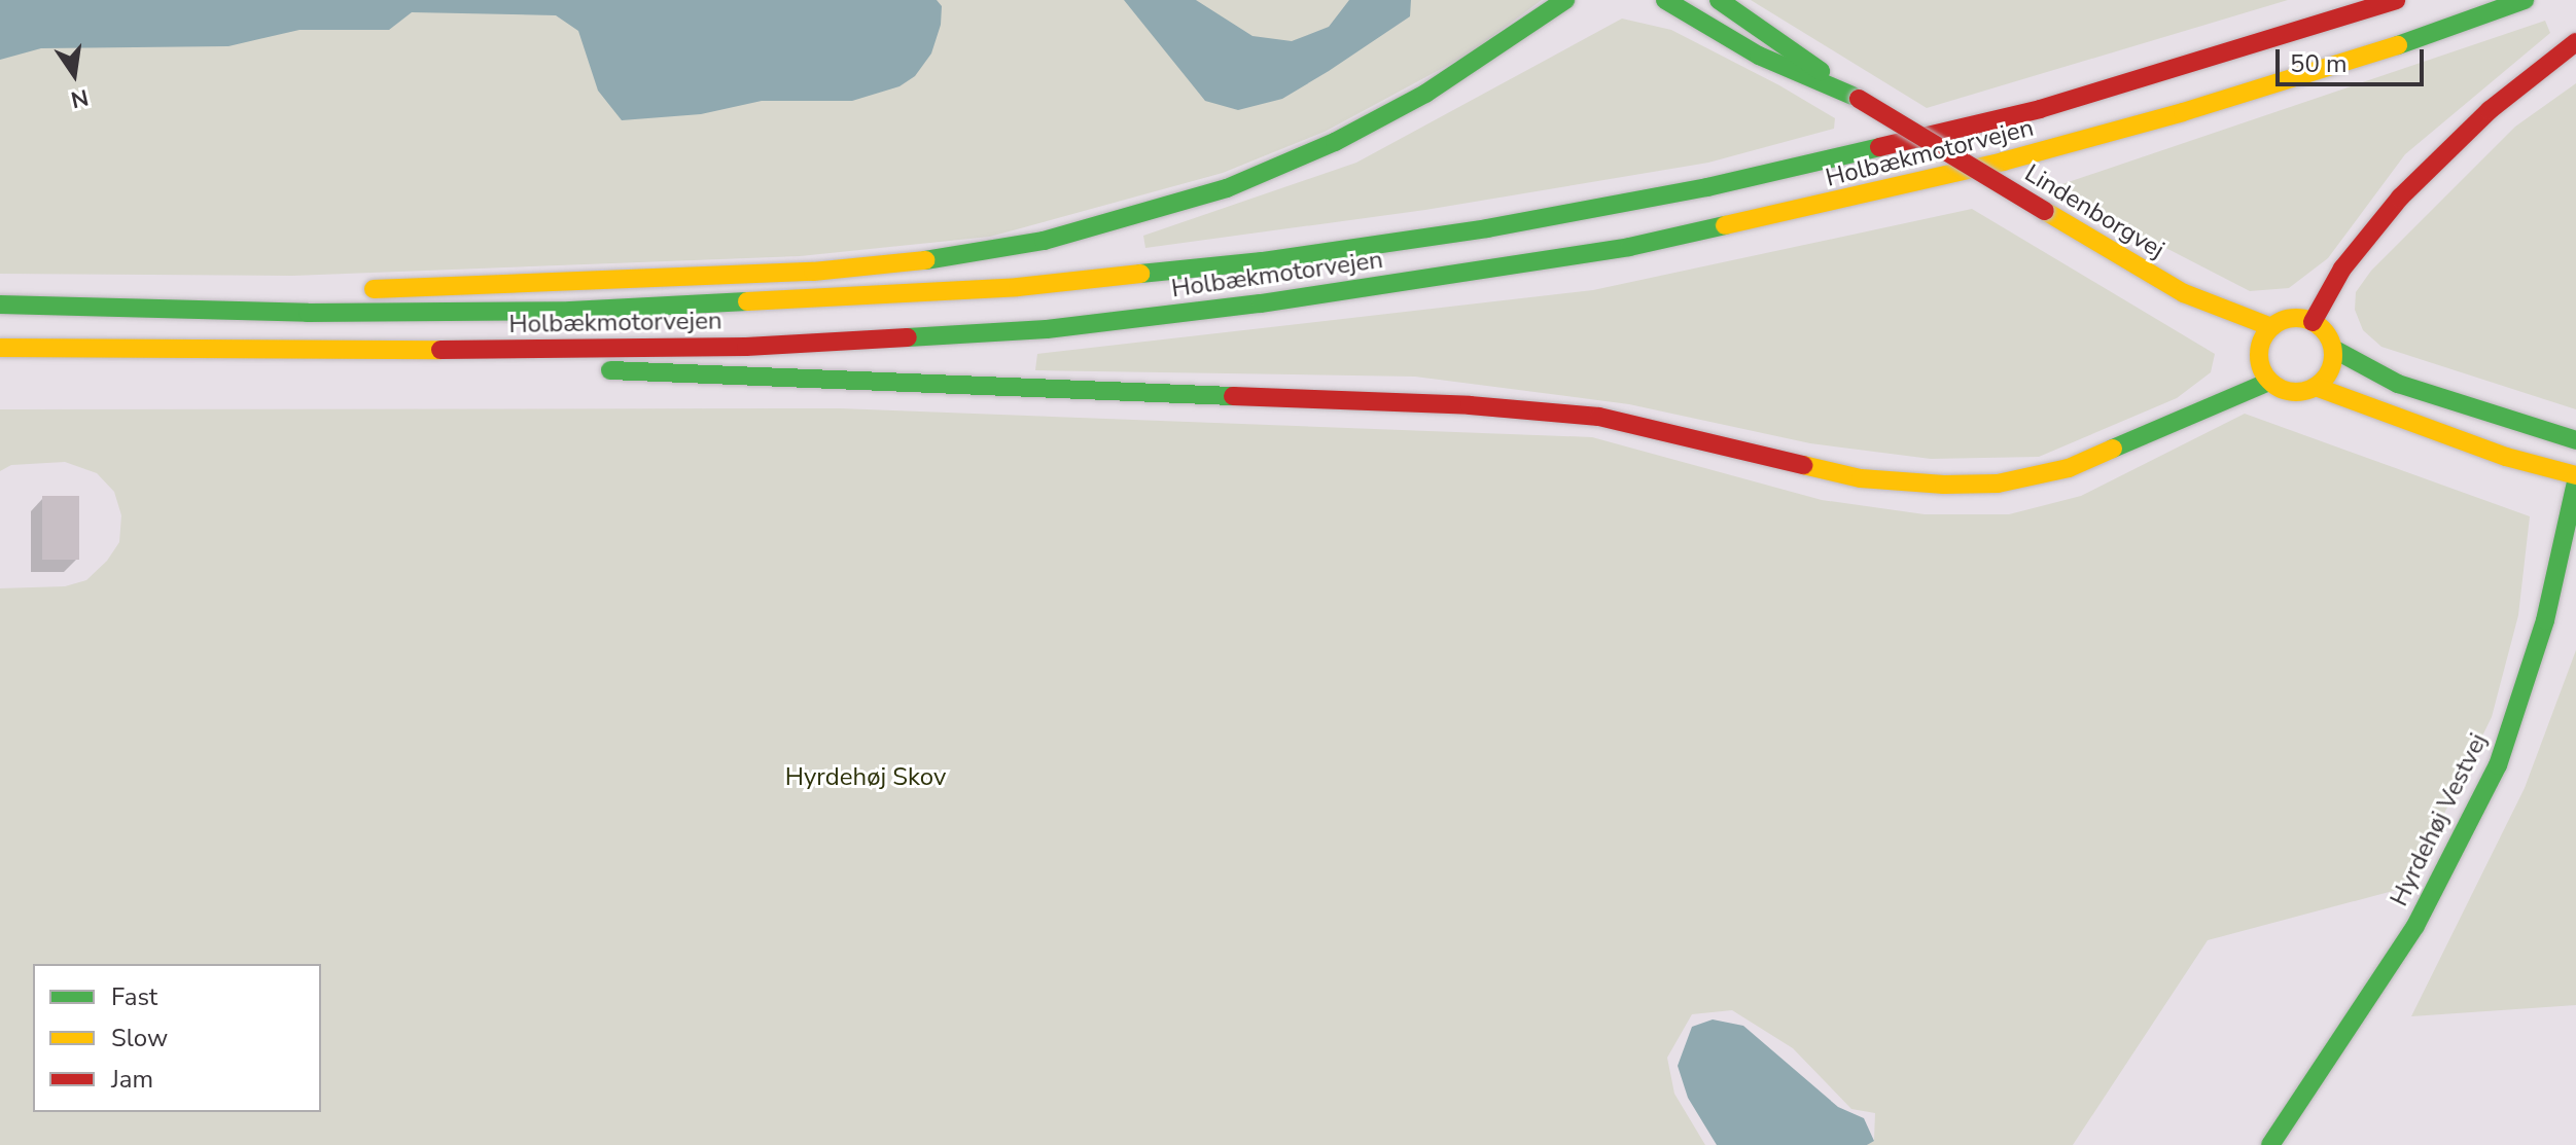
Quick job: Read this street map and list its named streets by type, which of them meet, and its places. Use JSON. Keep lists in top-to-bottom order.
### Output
{
  "streets": {
    "main road": ["Holbækmotorvejen", "Lindenborgvej", "Hyrdehøj Vestvej"]
  },
  "parks": ["Hyrdehøj Skov"],
  "legend": ["Fast", "Slow", "Jam"],
  "scale_bar": "50 m",
  "north": "bottom"
}
